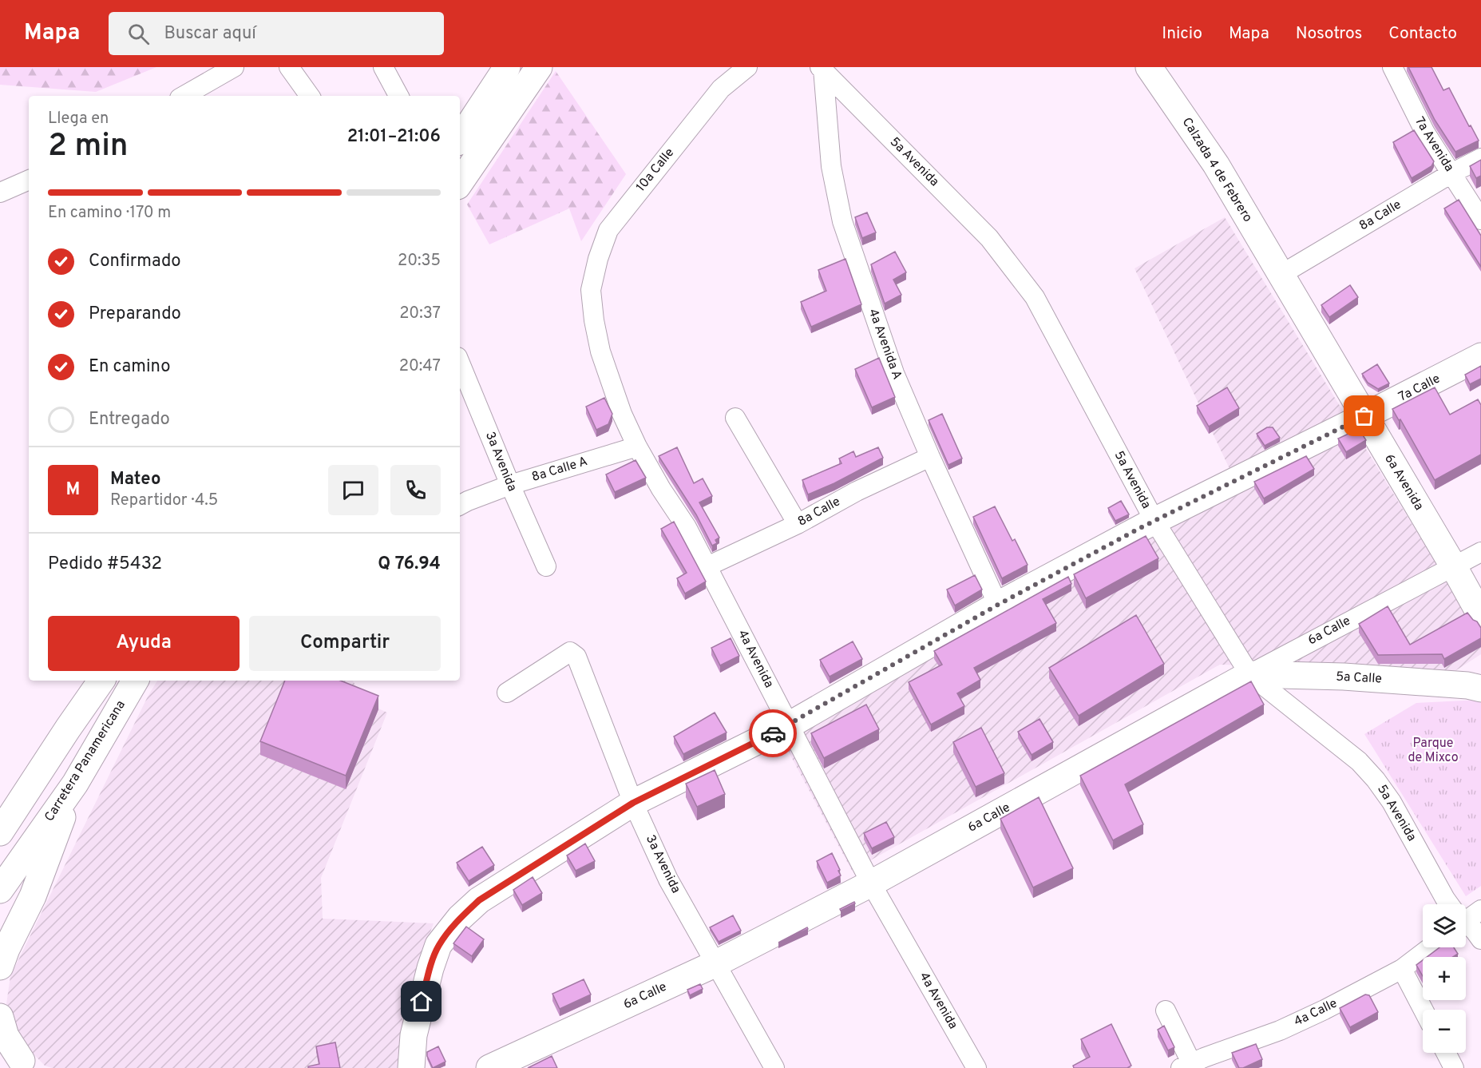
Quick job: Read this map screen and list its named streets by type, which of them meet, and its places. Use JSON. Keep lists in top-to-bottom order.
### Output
{
  "streets": {
    "main road": [
      "Calzada 4 de Febrero",
      "7a Calle",
      "6a Avenida",
      "6a Calle",
      "5a Calle",
      "Carretera Panamericana"
    ],
    "street": [
      "7a Avenida",
      "5a Avenida",
      "10a Calle",
      "8a Calle",
      "4a Avenida A",
      "3a Avenida",
      "8a Calle A",
      "4a Avenida",
      "4a Calle"
    ]
  },
  "crossings": [
    ["7a Avenida", "8a Calle"],
    ["5a Avenida", "4a Avenida A"],
    ["5a Avenida", "7a Calle"],
    ["5a Avenida", "6a Calle"],
    ["5a Avenida", "5a Calle"],
    ["10a Calle", "4a Avenida"],
    ["Calzada 4 de Febrero", "8a Calle"],
    ["Calzada 4 de Febrero", "6a Avenida"],
    ["8a Calle", "4a Avenida A"],
    ["8a Calle", "6a Avenida"],
    ["8a Calle", "4a Avenida"],
    ["4a Avenida A", "7a Calle"],
    ["7a Calle", "3a Avenida"],
    ["7a Calle", "6a Avenida"],
    ["7a Calle", "4a Avenida"],
    ["3a Avenida", "8a Calle A"],
    ["3a Avenida", "6a Calle"],
    ["8a Calle A", "4a Avenida"],
    ["6a Avenida", "6a Calle"],
    ["6a Calle", "4a Avenida"],
    ["6a Calle", "5a Calle"]
  ],
  "parks": ["Parque de Mixco"],
  "page": {
    "header": "Mapa",
    "search": "Buscar aquí",
    "nav": [
      "Inicio",
      "Mapa",
      "Nosotros",
      "Contacto"
    ],
    "heading": ["2 min", "Llega en", "21:01–21:06"],
    "panel": [
      "Mateo",
      "Repartidor · 4.5",
      "Pedido #5432",
      "Q 76.94"
    ],
    "bar": "En camino · 170 m",
    "list": [
      ["Confirmado", "20:35"],
      ["Preparando", "20:37"],
      ["En camino", "20:47"],
      "Entregado"
    ],
    "round": "M",
    "buttons": ["Ayuda", "Compartir"],
    "map_buttons": ["+", "−"]
  }
}
